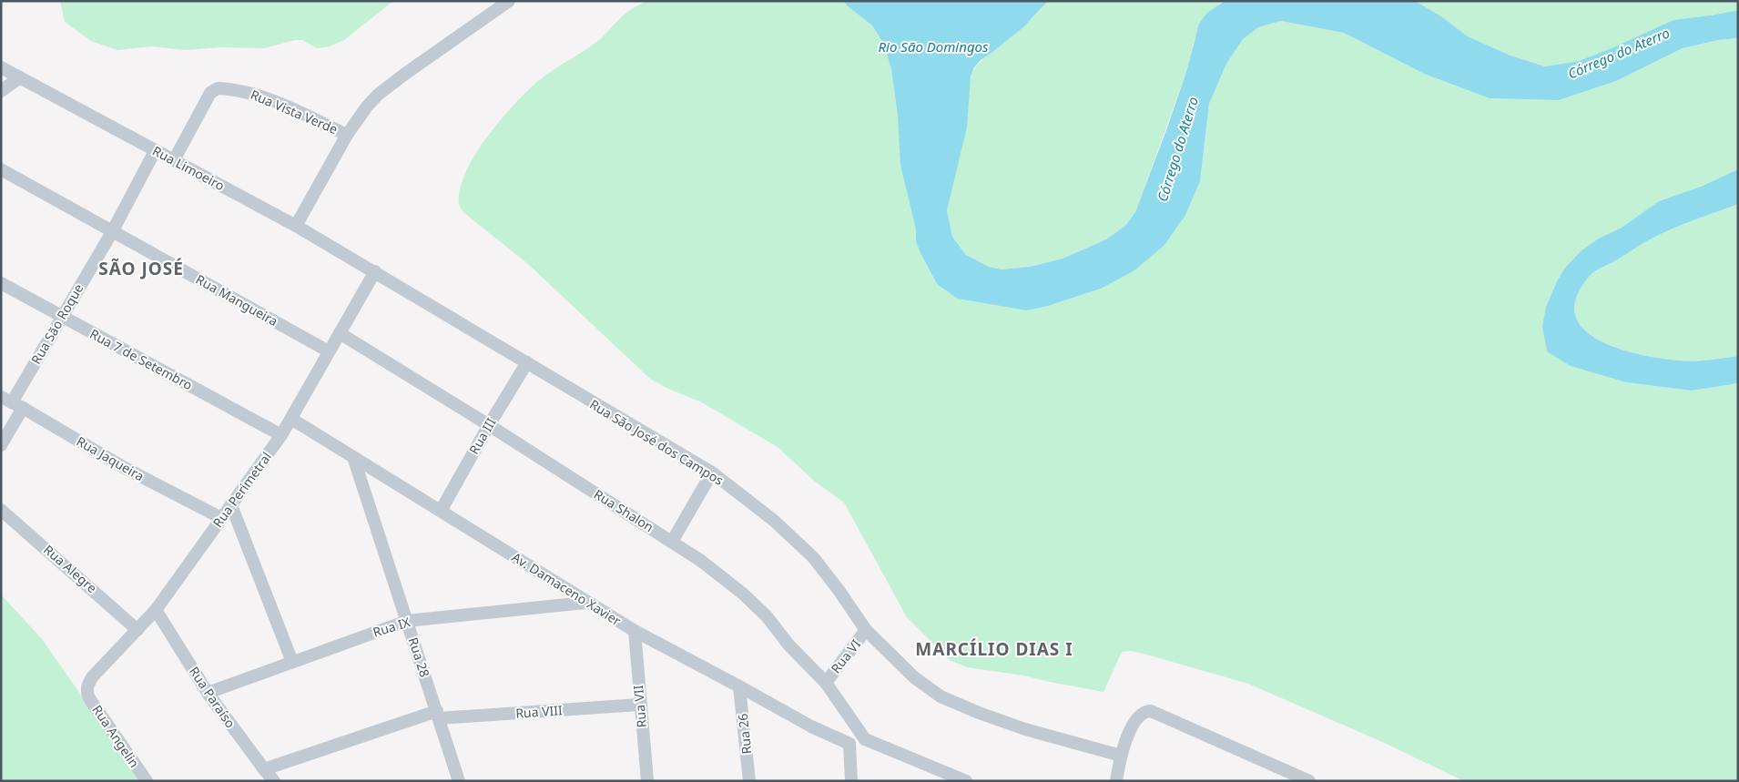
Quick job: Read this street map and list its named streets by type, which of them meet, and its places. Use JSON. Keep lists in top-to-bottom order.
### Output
{
  "streets": {
    "street": [
      "Rua Vista Verde",
      "Rua Limoeiro",
      "Rua Mangueira",
      "Rua São Roque",
      "Rua 7 de Setembro",
      "Rua III",
      "Rua São José dos Campos",
      "Rua Jaqueira",
      "Rua Perimetral",
      "Rua Shalon",
      "Rua Alegre",
      "Av. Damaceno Xavier",
      "Rua IX",
      "Rua VI",
      "Rua 28",
      "Rua Paraíso",
      "Rua VII",
      "Rua VIII",
      "Rua 26",
      "Rua Angelin"
    ]
  },
  "crossings": [
    ["Rua Vista Verde", "Rua Limoeiro"],
    ["Rua Limoeiro", "Rua São Roque"],
    ["Rua Limoeiro", "Rua São José dos Campos"],
    ["Rua Limoeiro", "Rua Perimetral"],
    ["Rua Mangueira", "Rua São Roque"],
    ["Rua Mangueira", "Rua Perimetral"],
    ["Rua São Roque", "Rua 7 de Setembro"],
    ["Rua São Roque", "Rua Jaqueira"],
    ["Rua 7 de Setembro", "Rua Perimetral"],
    ["Rua III", "Rua São José dos Campos"],
    ["Rua III", "Rua Shalon"],
    ["Rua III", "Av. Damaceno Xavier"],
    ["Rua São José dos Campos", "Rua Perimetral"],
    ["Rua São José dos Campos", "Rua VI"],
    ["Rua Jaqueira", "Rua Perimetral"],
    ["Rua Perimetral", "Rua Shalon"],
    ["Rua Perimetral", "Rua Alegre"],
    ["Rua Perimetral", "Av. Damaceno Xavier"],
    ["Rua Perimetral", "Rua Paraíso"],
    ["Rua Perimetral", "Rua Angelin"],
    ["Rua Shalon", "Rua VI"],
    ["Av. Damaceno Xavier", "Rua IX"],
    ["Av. Damaceno Xavier", "Rua 28"],
    ["Av. Damaceno Xavier", "Rua VII"],
    ["Av. Damaceno Xavier", "Rua 26"],
    ["Rua IX", "Rua 28"],
    ["Rua IX", "Rua Paraíso"],
    ["Rua 28", "Rua VIII"],
    ["Rua Paraíso", "Rua VIII"],
    ["Rua VII", "Rua VIII"]
  ],
  "districts": ["SÃO JOSÉ", "MARCÍLIO DIAS I"],
  "water": ["Rio São Domingos", "Córrego do Aterro"]
}
